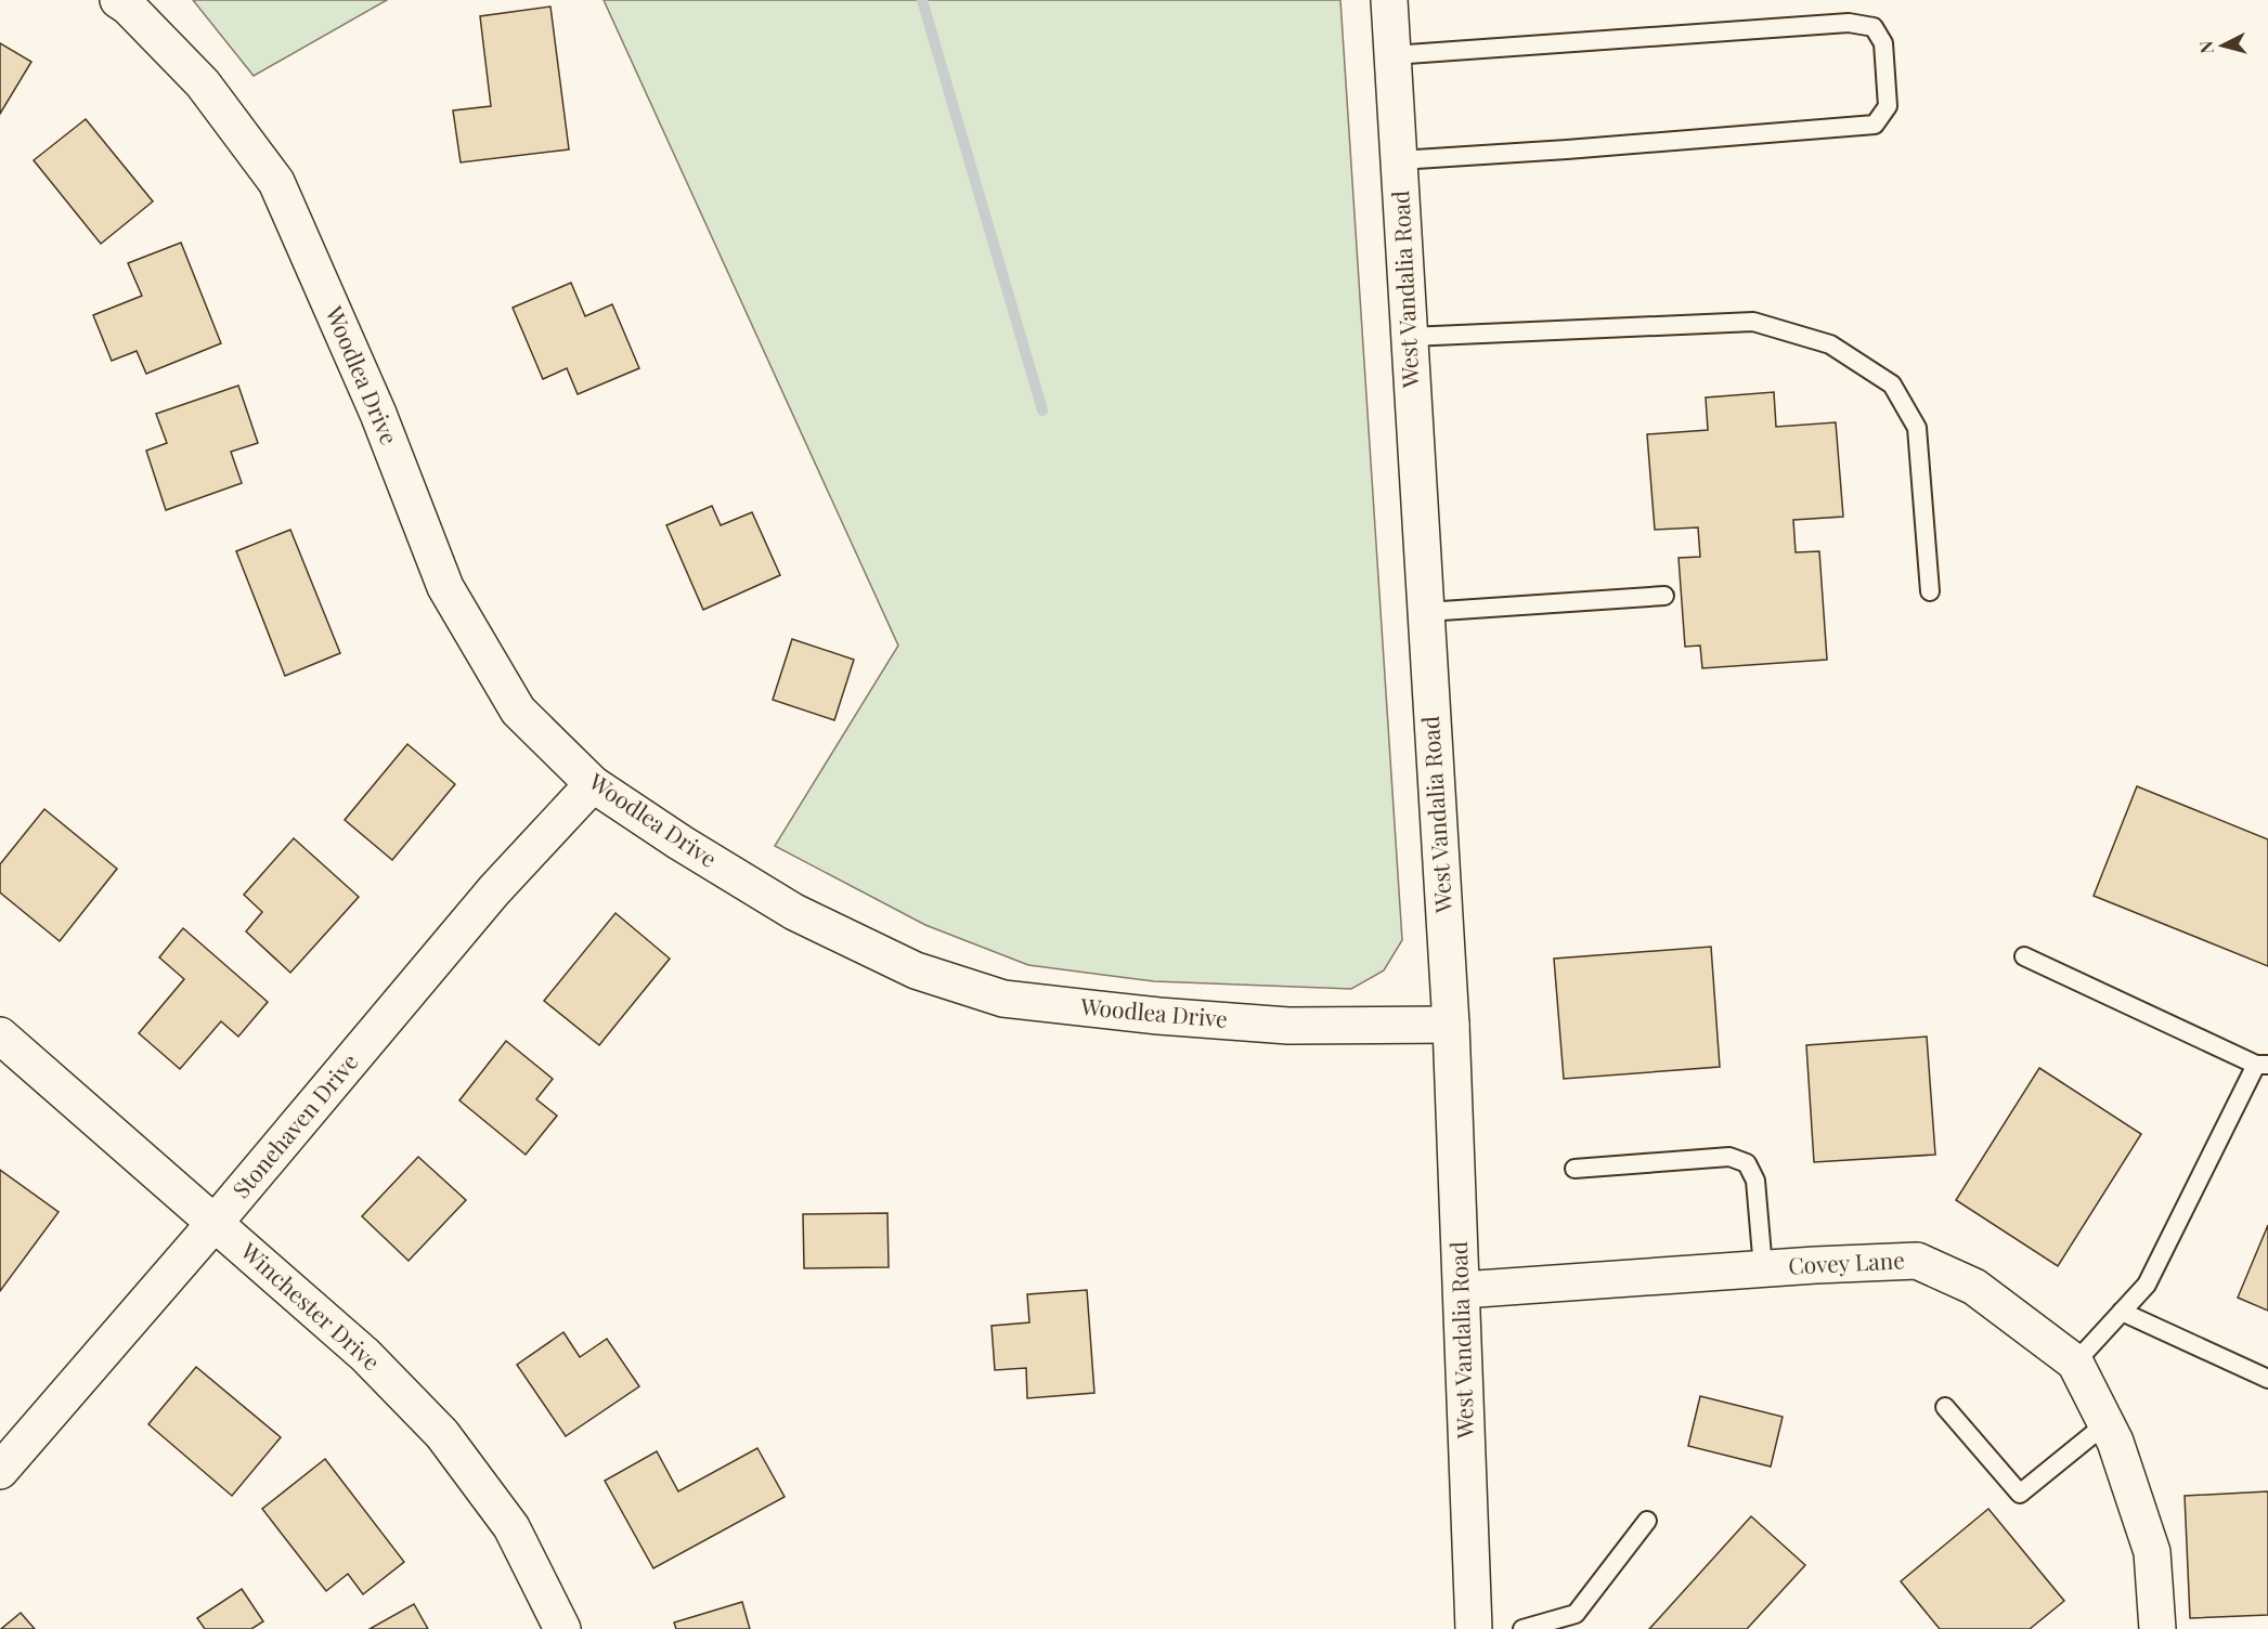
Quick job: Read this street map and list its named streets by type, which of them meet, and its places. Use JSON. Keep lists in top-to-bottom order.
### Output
{
  "streets": {
    "street": [
      "West Vandalia Road",
      "Woodlea Drive",
      "Stonehaven Drive",
      "Covey Lane",
      "Winchester Drive"
    ]
  },
  "crossings": [
    ["West Vandalia Road", "Woodlea Drive"],
    ["West Vandalia Road", "Covey Lane"],
    ["Woodlea Drive", "Stonehaven Drive"],
    ["Stonehaven Drive", "Winchester Drive"]
  ],
  "north": "left"
}
